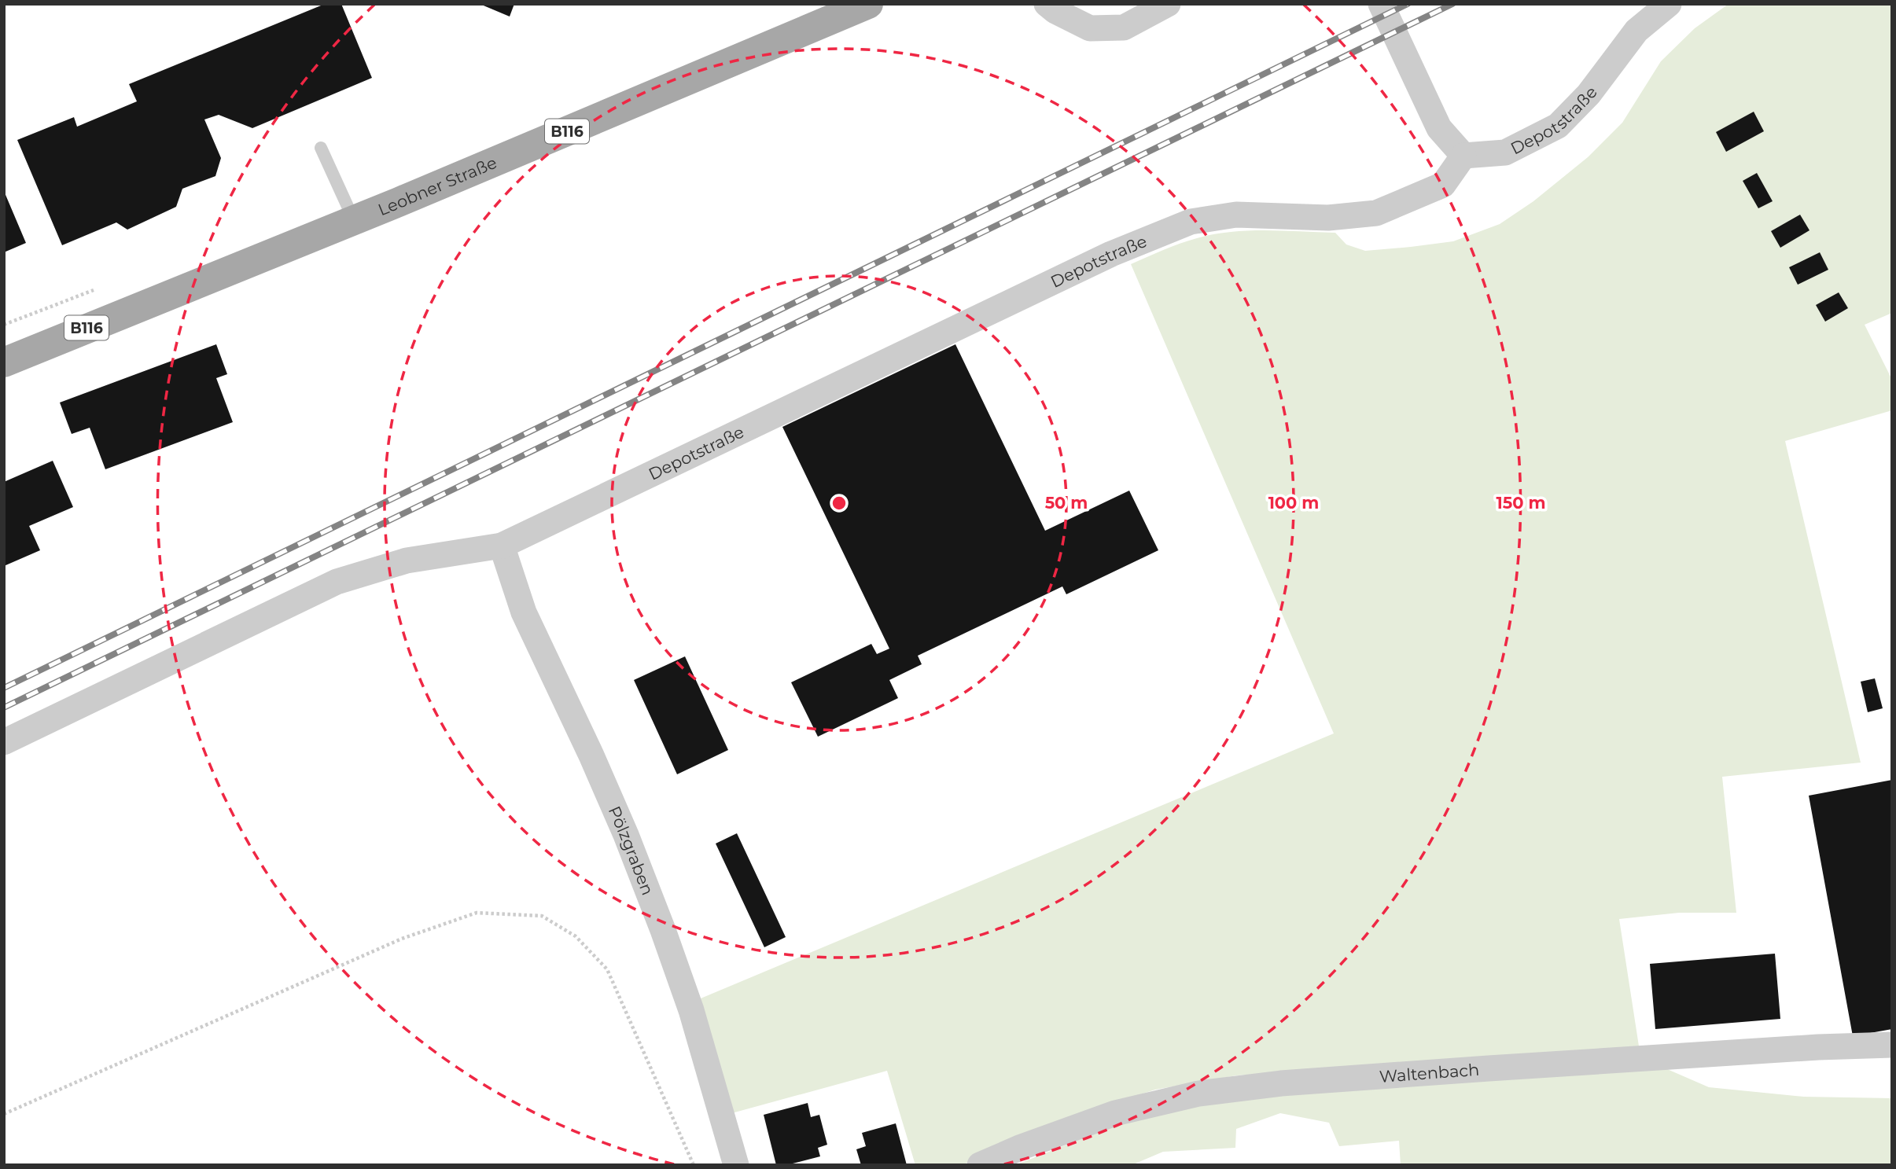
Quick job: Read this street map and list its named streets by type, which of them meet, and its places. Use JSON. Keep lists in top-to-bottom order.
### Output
{
  "streets": {
    "main road": ["B116", "Leobner Straße"],
    "street": ["Depotstraße", "Pölzgraben", "Waltenbach"]
  },
  "crossings": [
    ["Depotstraße", "Pölzgraben"]
  ],
  "rings": ["50 m", "100 m", "150 m"]
}
